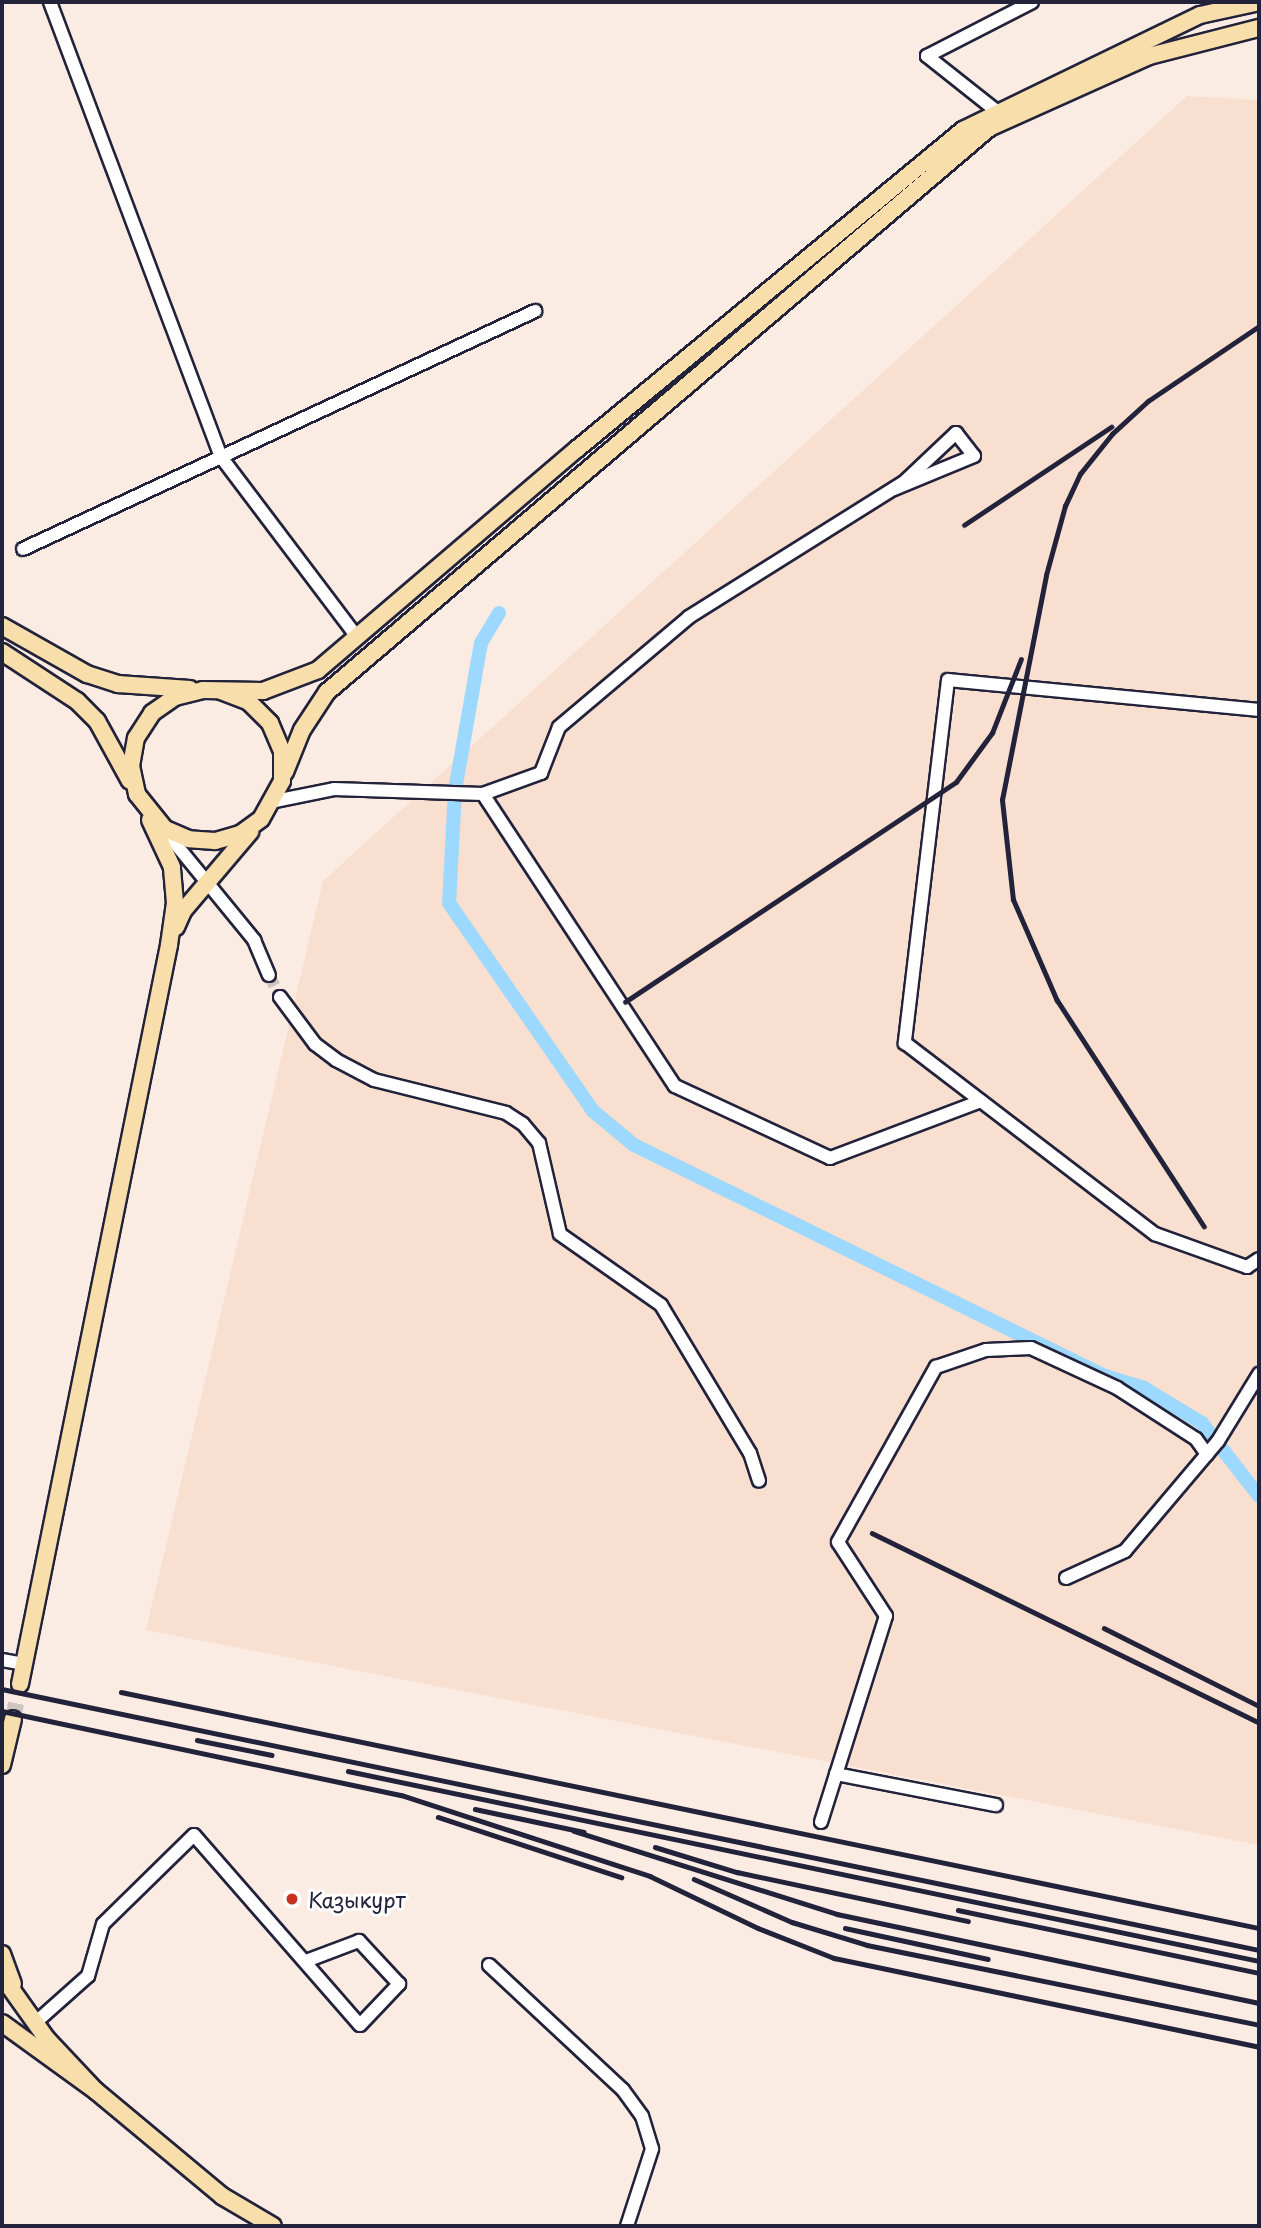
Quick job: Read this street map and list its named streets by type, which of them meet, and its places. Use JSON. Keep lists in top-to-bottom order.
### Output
{
  "places": ["Казыкурт"]
}
